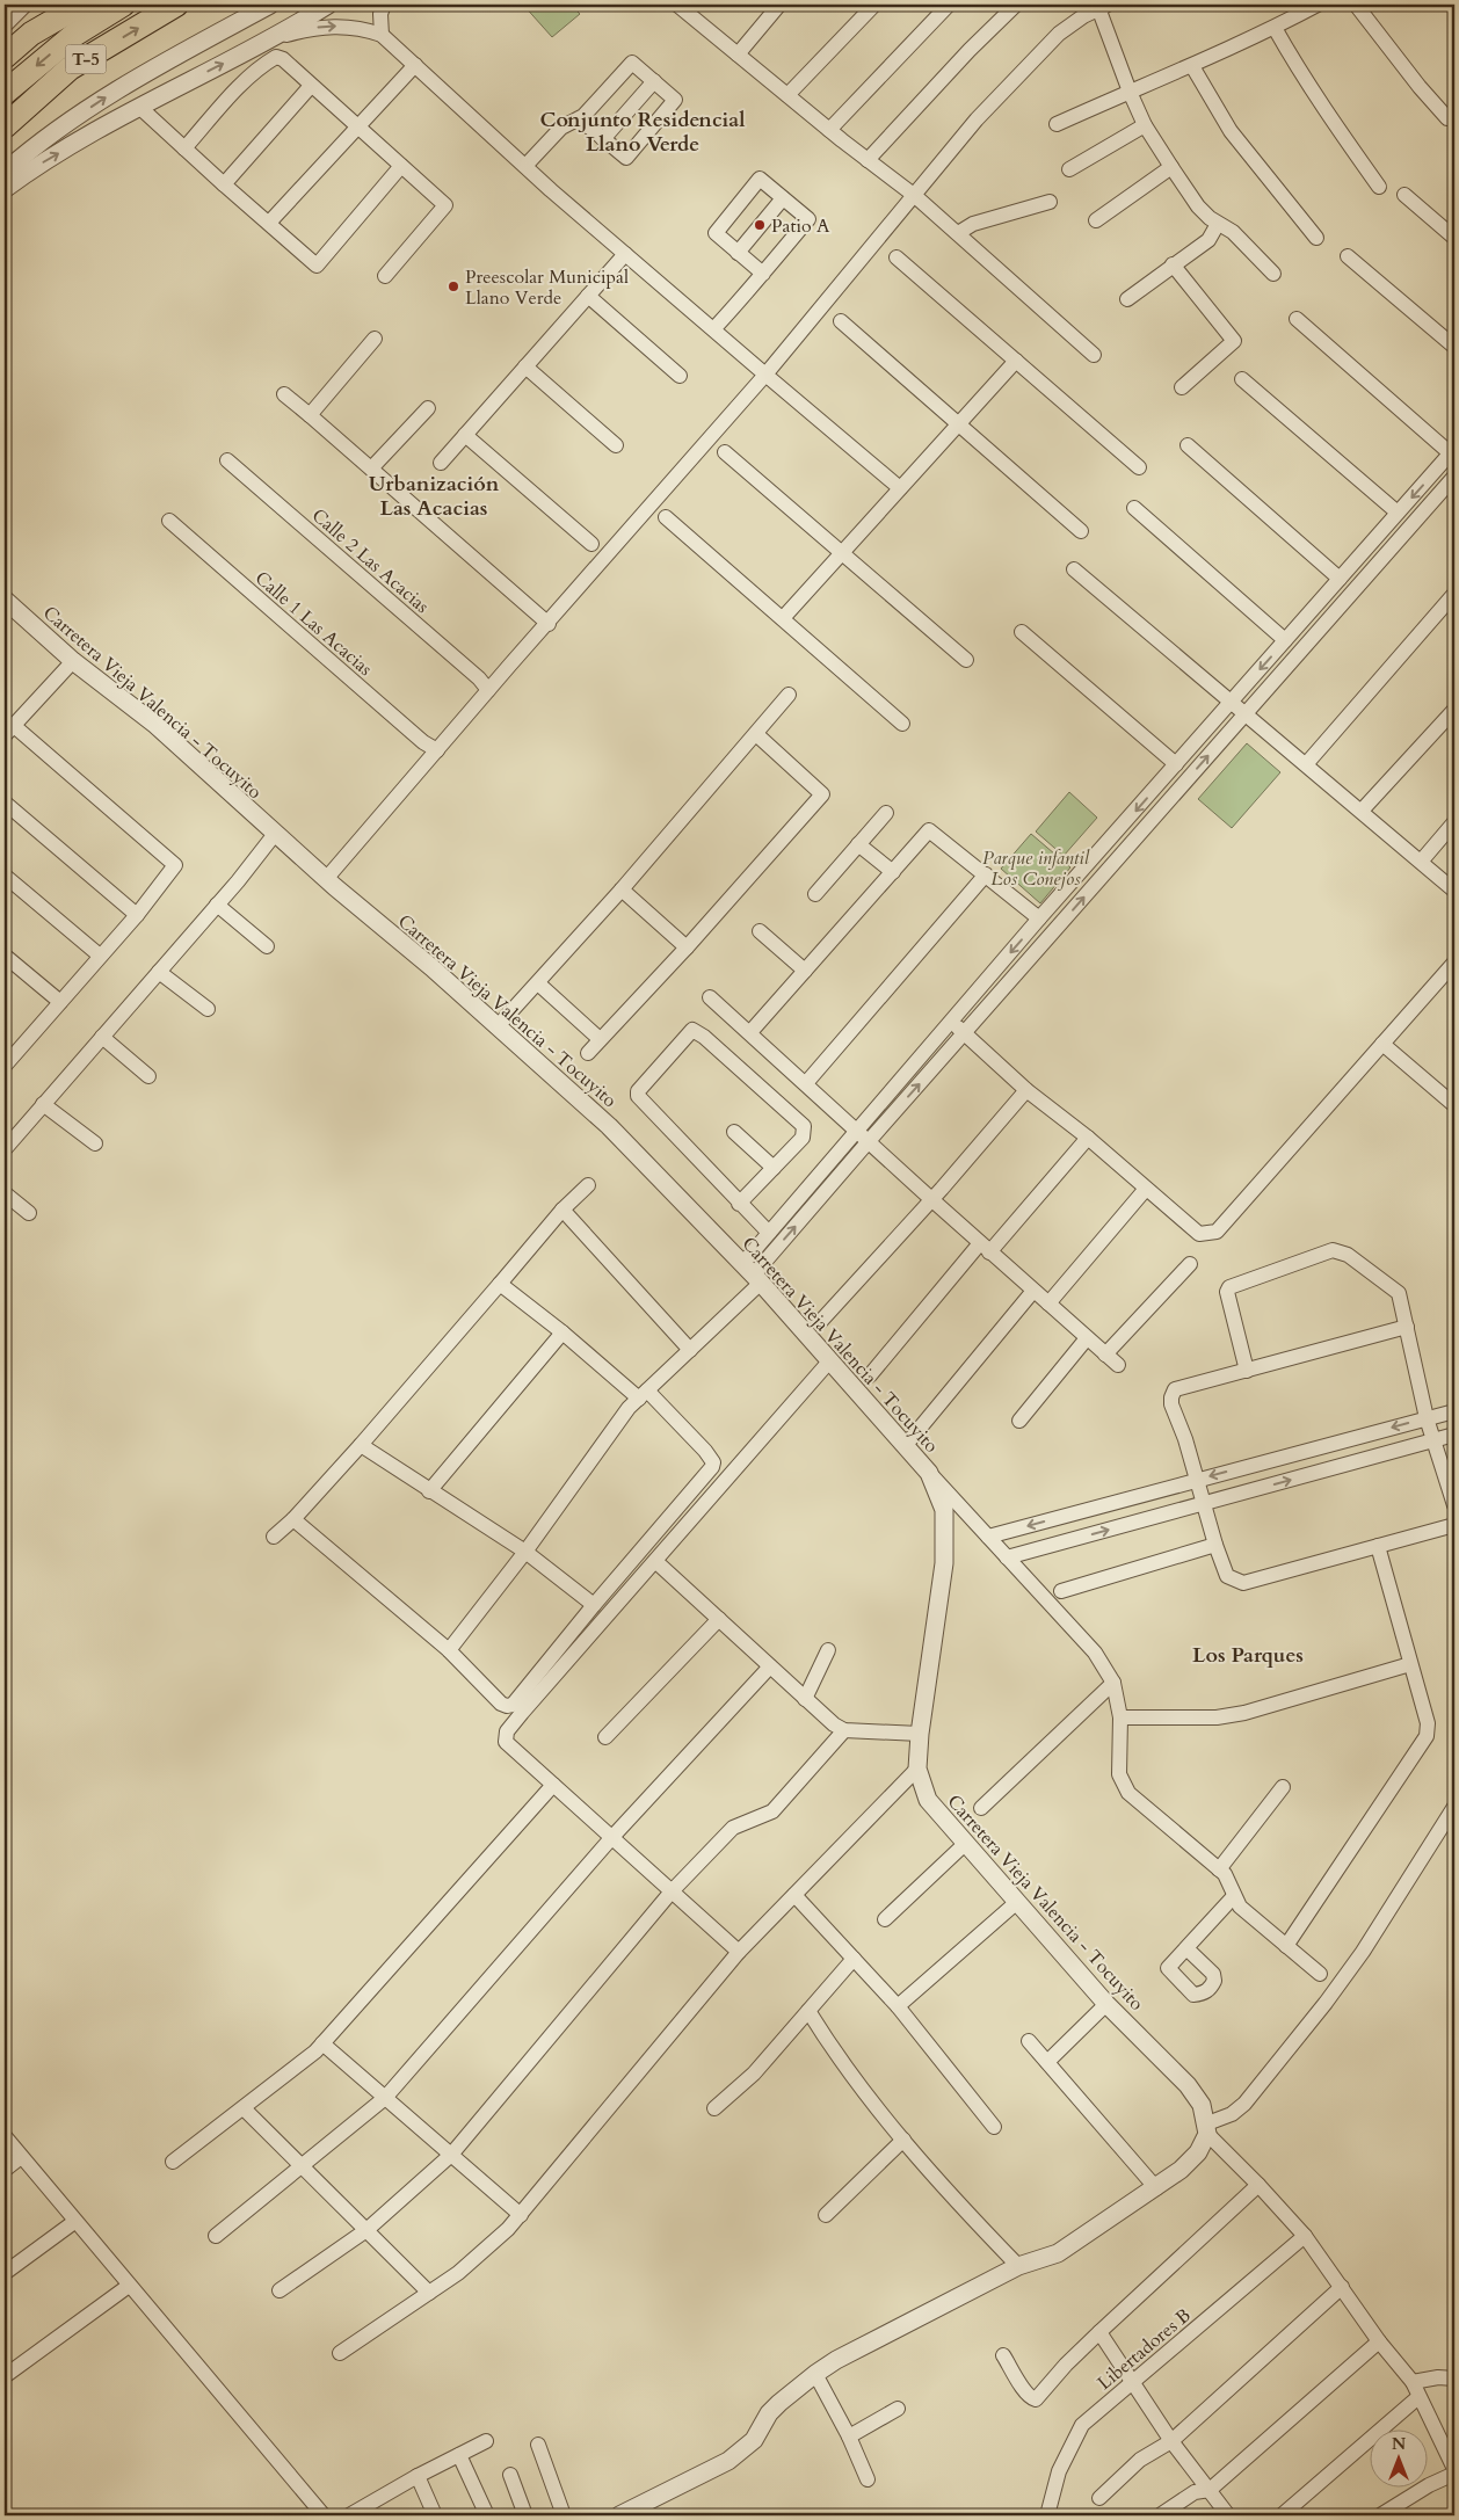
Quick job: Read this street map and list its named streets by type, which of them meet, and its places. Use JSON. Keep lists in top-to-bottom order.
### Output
{
  "streets": {
    "highway": ["T-5"],
    "street": [
      "Calle 2 Las Acacias",
      "Calle 1 Las Acacias",
      "Carretera Vieja Valencia - Tocuyito",
      "Libertadores B"
    ]
  },
  "districts": ["Conjunto Residencial Llano Verde", "Urbanización Las Acacias", "Los Parques"],
  "parks": ["Parque infantil Los Conejos"],
  "places": ["Patio A", "Preescolar Municipal Llano Verde"],
  "north": "top"
}
